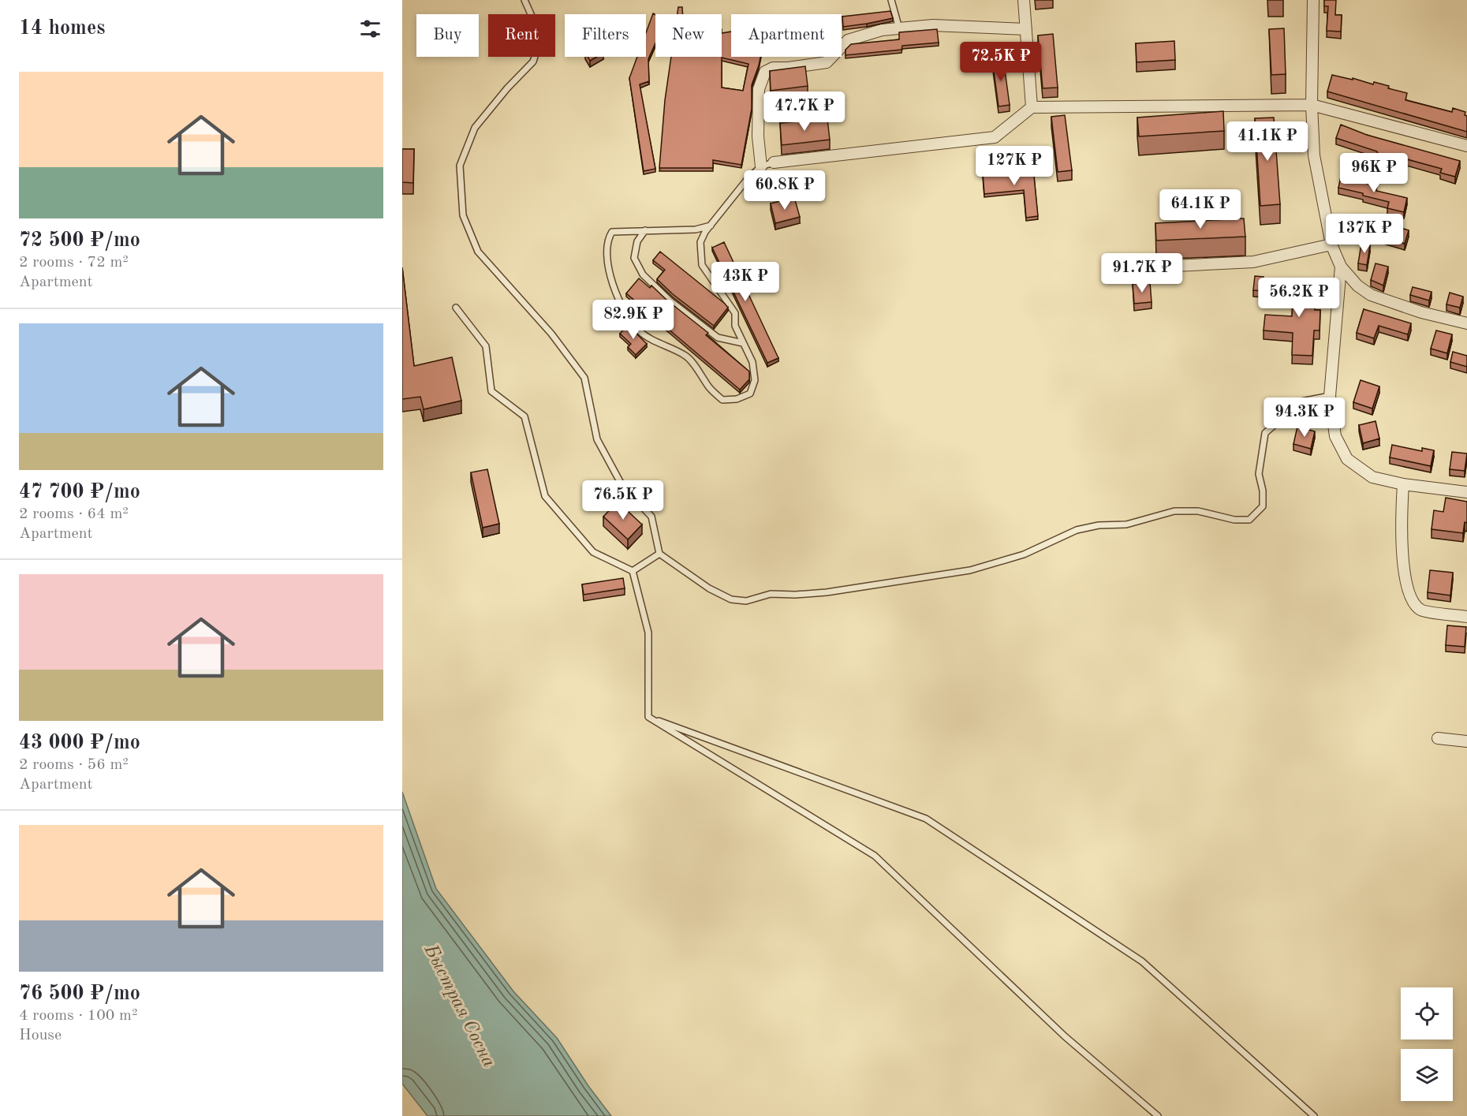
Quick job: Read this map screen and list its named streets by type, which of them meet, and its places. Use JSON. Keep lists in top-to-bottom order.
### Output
{
  "water": ["Быстрая Сосна"],
  "page": {
    "heading": "14 homes",
    "chip": [
      "Buy",
      "Rent",
      "Filters",
      "New",
      "Apartment"
    ],
    "price": [
      "72.5K ₽",
      "47.7K ₽",
      "41.1K ₽",
      "127K ₽",
      "96K ₽",
      "60.8K ₽",
      "64.1K ₽",
      "137K ₽",
      "91.7K ₽",
      "43K ₽",
      "56.2K ₽",
      "82.9K ₽",
      "94.3K ₽",
      "76.5K ₽"
    ],
    "list": [
      {
        "name": "72 500 ₽/mo",
        "note": "2 rooms · 72 m² · Apartment"
      },
      {
        "name": "47 700 ₽/mo",
        "note": "2 rooms · 64 m² · Apartment"
      },
      {
        "name": "43 000 ₽/mo",
        "note": "2 rooms · 56 m² · Apartment"
      },
      {
        "name": "76 500 ₽/mo",
        "note": "4 rooms · 100 m² · House"
      }
    ]
  }
}
